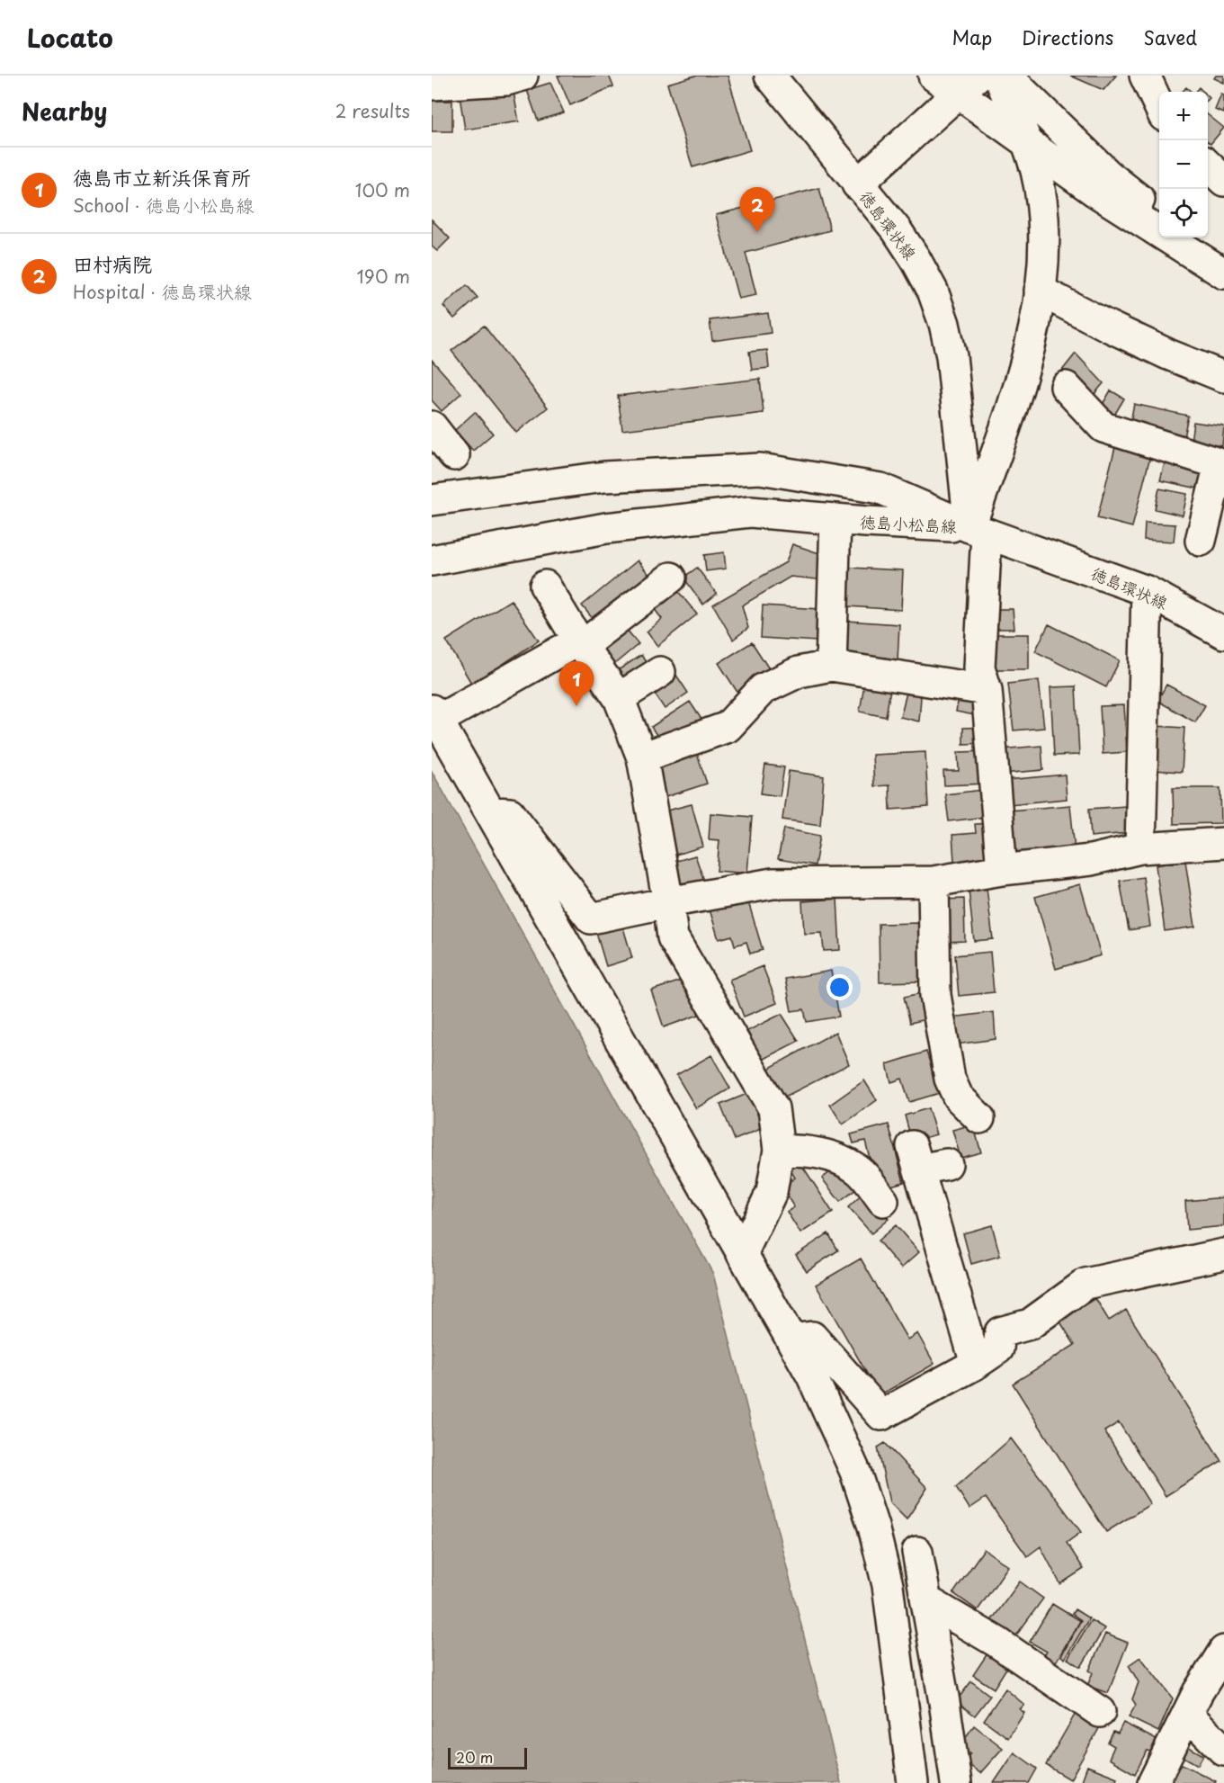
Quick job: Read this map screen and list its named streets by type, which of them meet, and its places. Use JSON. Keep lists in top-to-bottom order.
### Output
{
  "streets": {
    "street": ["徳島環状線", "徳島小松島線"]
  },
  "crossings": [
    ["徳島環状線", "徳島小松島線"]
  ],
  "scale_bar": "20 m",
  "page": {
    "header": "Locato",
    "nav": ["Map", "Directions", "Saved"],
    "heading": ["Nearby", "2 results"],
    "map_buttons": ["+", "−"],
    "list": [
      {
        "mark": "1",
        "name": "徳島市立新浜保育所",
        "note": "School · 徳島小松島線",
        "value": "100 m"
      },
      {
        "mark": "2",
        "name": "田村病院",
        "note": "Hospital · 徳島環状線",
        "value": "190 m"
      }
    ],
    "pins": ["2", "1"],
    "scale": "20 m"
  }
}
